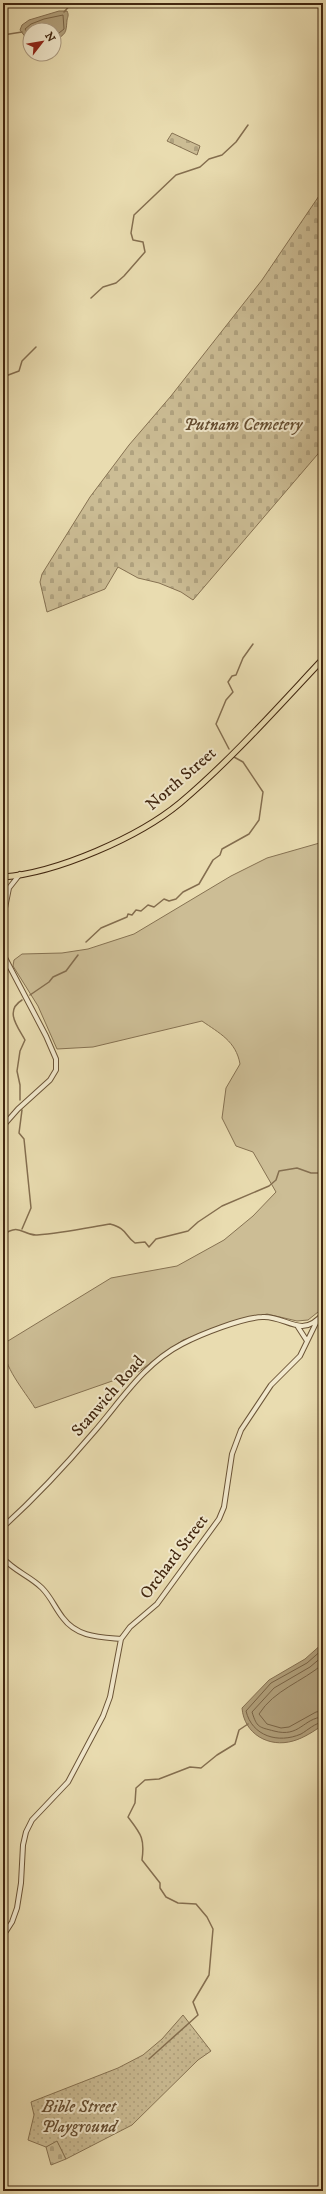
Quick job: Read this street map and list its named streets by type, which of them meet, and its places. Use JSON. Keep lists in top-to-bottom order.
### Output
{
  "streets": {
    "main road": ["North Street"],
    "street": ["Stanwich Road", "Orchard Street"]
  },
  "parks": ["Putnam Cemetery", "Bible Street Playground"],
  "north": "top right"
}
